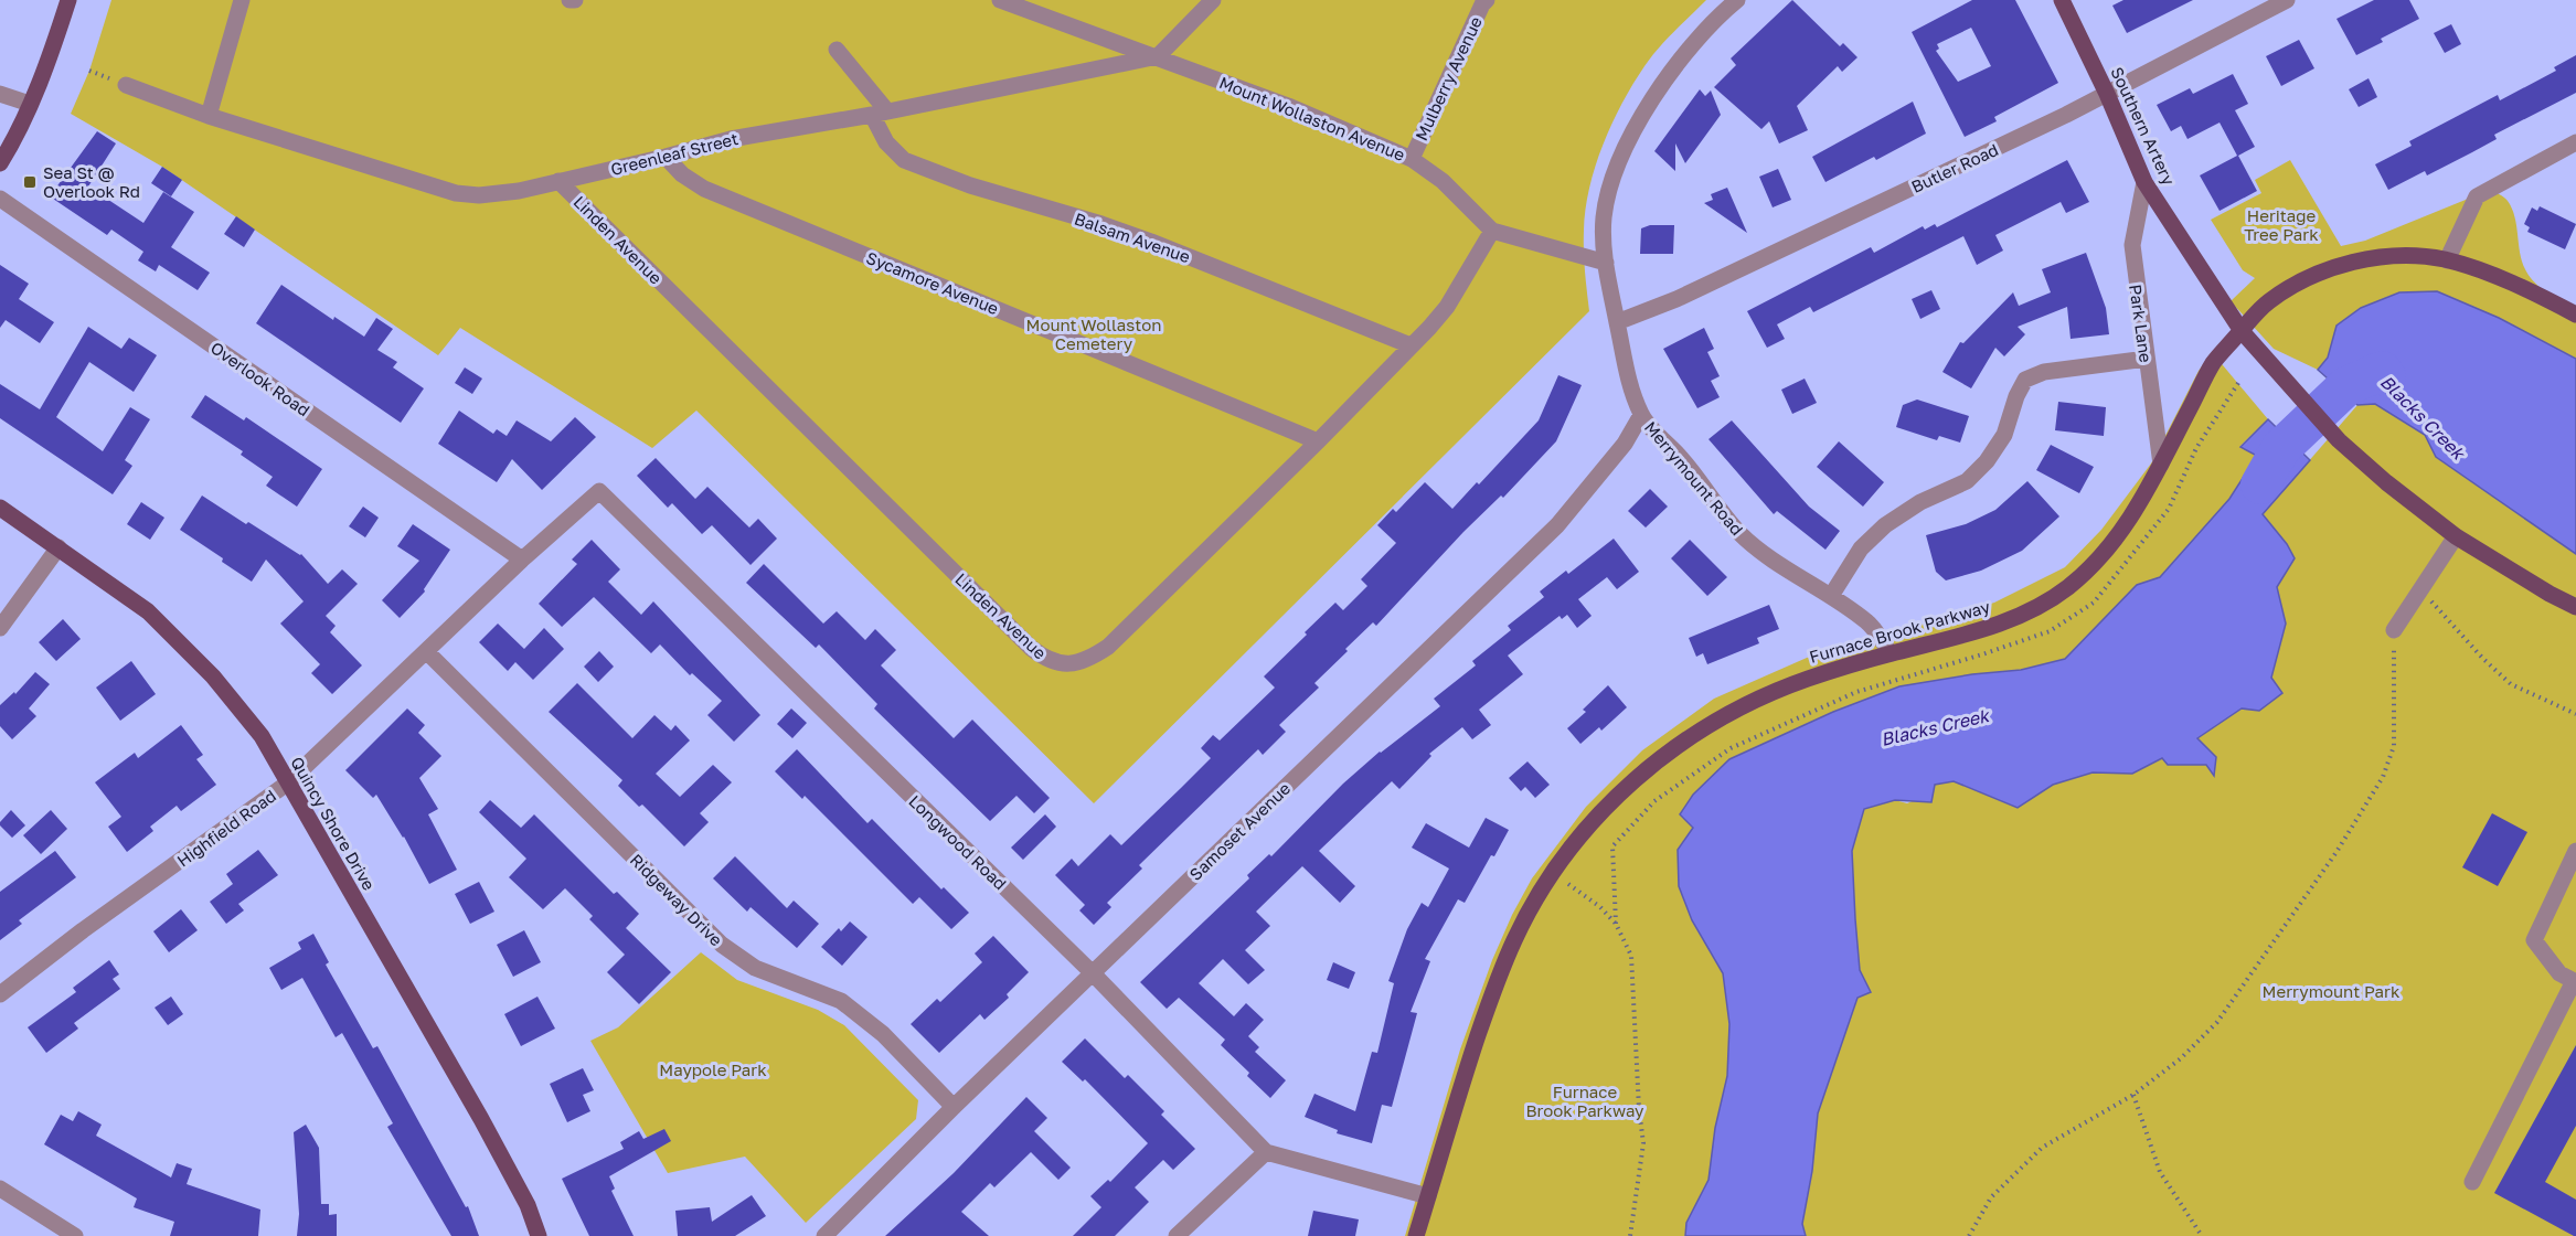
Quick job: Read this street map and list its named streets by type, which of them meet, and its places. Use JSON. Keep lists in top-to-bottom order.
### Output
{
  "streets": {
    "main road": ["Southern Artery", "Furnace Brook Parkway", "Quincy Shore Drive"],
    "street": [
      "Mulberry Avenue",
      "Mount Wollaston Avenue",
      "Greenleaf Street",
      "Butler Road",
      "Balsam Avenue",
      "Linden Avenue",
      "Sycamore Avenue",
      "Park Lane",
      "Overlook Road",
      "Merrymount Road",
      "Highfield Road",
      "Samoset Avenue",
      "Longwood Road",
      "Ridgeway Drive"
    ]
  },
  "crossings": [
    ["Mulberry Avenue", "Mount Wollaston Avenue"],
    ["Mount Wollaston Avenue", "Greenleaf Street"],
    ["Mount Wollaston Avenue", "Linden Avenue"],
    ["Mount Wollaston Avenue", "Merrymount Road"],
    ["Southern Artery", "Butler Road"],
    ["Southern Artery", "Park Lane"],
    ["Southern Artery", "Furnace Brook Parkway"],
    ["Greenleaf Street", "Balsam Avenue"],
    ["Greenleaf Street", "Linden Avenue"],
    ["Greenleaf Street", "Sycamore Avenue"],
    ["Butler Road", "Merrymount Road"],
    ["Balsam Avenue", "Linden Avenue"],
    ["Linden Avenue", "Sycamore Avenue"],
    ["Park Lane", "Furnace Brook Parkway"],
    ["Overlook Road", "Highfield Road"],
    ["Overlook Road", "Longwood Road"],
    ["Merrymount Road", "Furnace Brook Parkway"],
    ["Merrymount Road", "Samoset Avenue"],
    ["Quincy Shore Drive", "Highfield Road"],
    ["Highfield Road", "Longwood Road"],
    ["Highfield Road", "Ridgeway Drive"],
    ["Samoset Avenue", "Longwood Road"],
    ["Samoset Avenue", "Ridgeway Drive"]
  ],
  "water": ["Blacks Creek"],
  "parks": [
    "Heritage Tree Park",
    "Mount Wollaston Cemetery",
    "Merrymount Park",
    "Maypole Park",
    "Furnace Brook Parkway"
  ],
  "places": {
    "transit": ["Sea St @ Overlook Rd"]
  }
}
